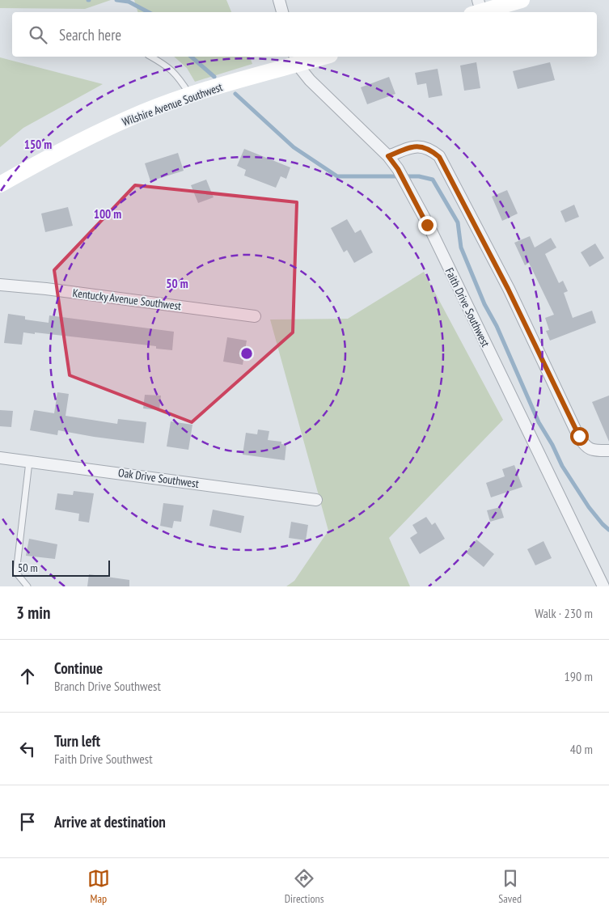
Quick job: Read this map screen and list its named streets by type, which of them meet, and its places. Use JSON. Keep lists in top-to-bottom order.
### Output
{
  "streets": {
    "street": [
      "Wilshire Avenue Southwest",
      "Kentucky Avenue Southwest",
      "Faith Drive Southwest",
      "Oak Drive Southwest"
    ]
  },
  "crossings": [
    ["Wilshire Avenue Southwest", "Faith Drive Southwest"]
  ],
  "scale_bar": "50 m",
  "page": {
    "search": "Search here",
    "scale": "50 m",
    "heading": ["3 min", "Walk · 230 m"],
    "list": [
      ["Continue", "Branch Drive Southwest", "190 m"],
      ["Turn left", "Faith Drive Southwest", "40 m"],
      "Arrive at destination"
    ],
    "nav": ["Map", "Directions", "Saved"]
  },
  "rings": ["150 m", "100 m", "50 m"]
}
